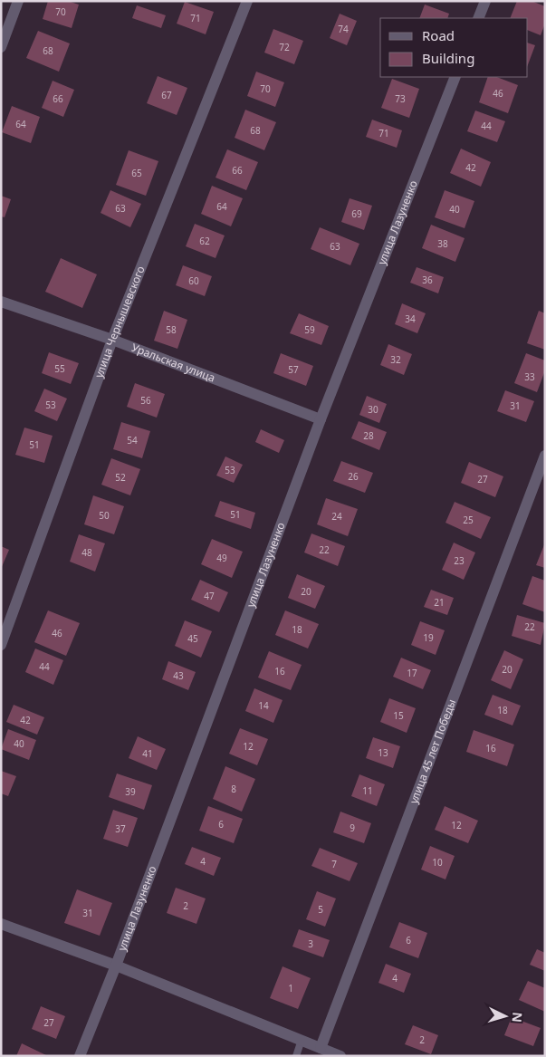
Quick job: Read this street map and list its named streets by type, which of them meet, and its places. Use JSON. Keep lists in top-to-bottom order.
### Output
{
  "streets": {
    "street": [
      "улица Лазуненко",
      "улица Чернышевского",
      "Уральская улица",
      "улица 45 лет Победы"
    ]
  },
  "crossings": [
    ["улица Лазуненко", "Уральская улица"],
    ["улица Чернышевского", "Уральская улица"]
  ],
  "house_numbers": [
    "70",
    "71",
    "74",
    "72",
    "68",
    "70",
    "46",
    "67",
    "66",
    "73",
    "64",
    "44",
    "68",
    "71",
    "42",
    "66",
    "65",
    "64",
    "63",
    "40",
    "69",
    "62",
    "38",
    "63",
    "36",
    "60",
    "34",
    "58",
    "59",
    "32",
    "55",
    "57",
    "33",
    "56",
    "53",
    "31",
    "30",
    "28",
    "54",
    "51",
    "53",
    "26",
    "52",
    "27",
    "51",
    "50",
    "24",
    "25",
    "22",
    "48",
    "49",
    "23",
    "20",
    "47",
    "21",
    "22",
    "18",
    "46",
    "19",
    "45",
    "44",
    "20",
    "16",
    "17",
    "43",
    "14",
    "18",
    "15",
    "42",
    "40",
    "12",
    "16",
    "13",
    "41",
    "8",
    "11",
    "39",
    "6",
    "12",
    "9",
    "37",
    "4",
    "10",
    "7",
    "2",
    "5",
    "31",
    "6",
    "3",
    "4",
    "1",
    "27",
    "2"
  ],
  "legend": ["Road", "Building"],
  "north": "right"
}
